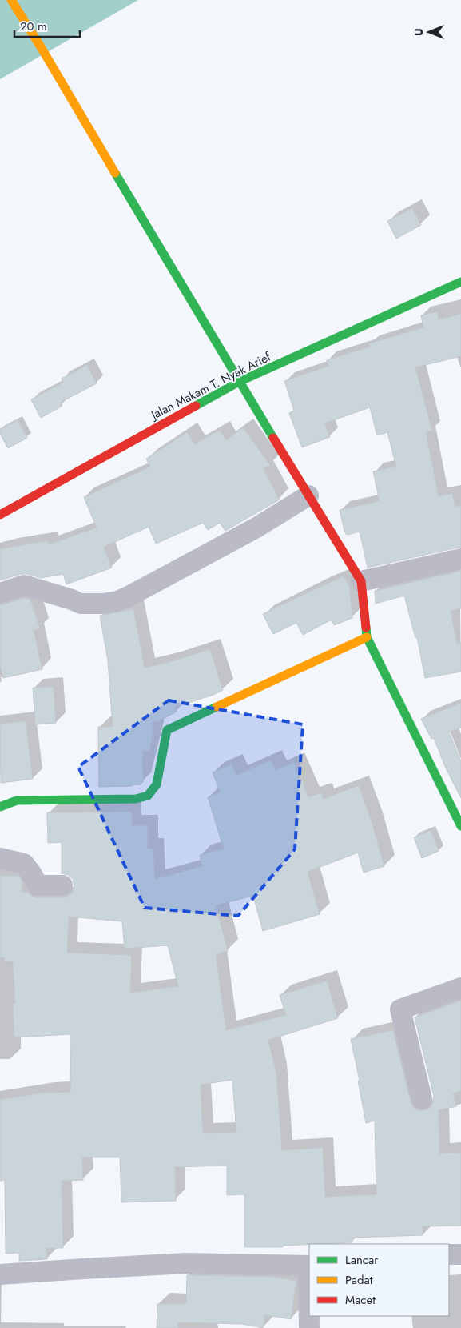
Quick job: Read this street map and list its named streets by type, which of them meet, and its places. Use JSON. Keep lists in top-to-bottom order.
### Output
{
  "streets": {
    "street": ["Jalan Makam T. Nyak Arief"]
  },
  "legend": ["Lancar", "Padat", "Macet"],
  "scale_bar": "20 m",
  "north": "left"
}
